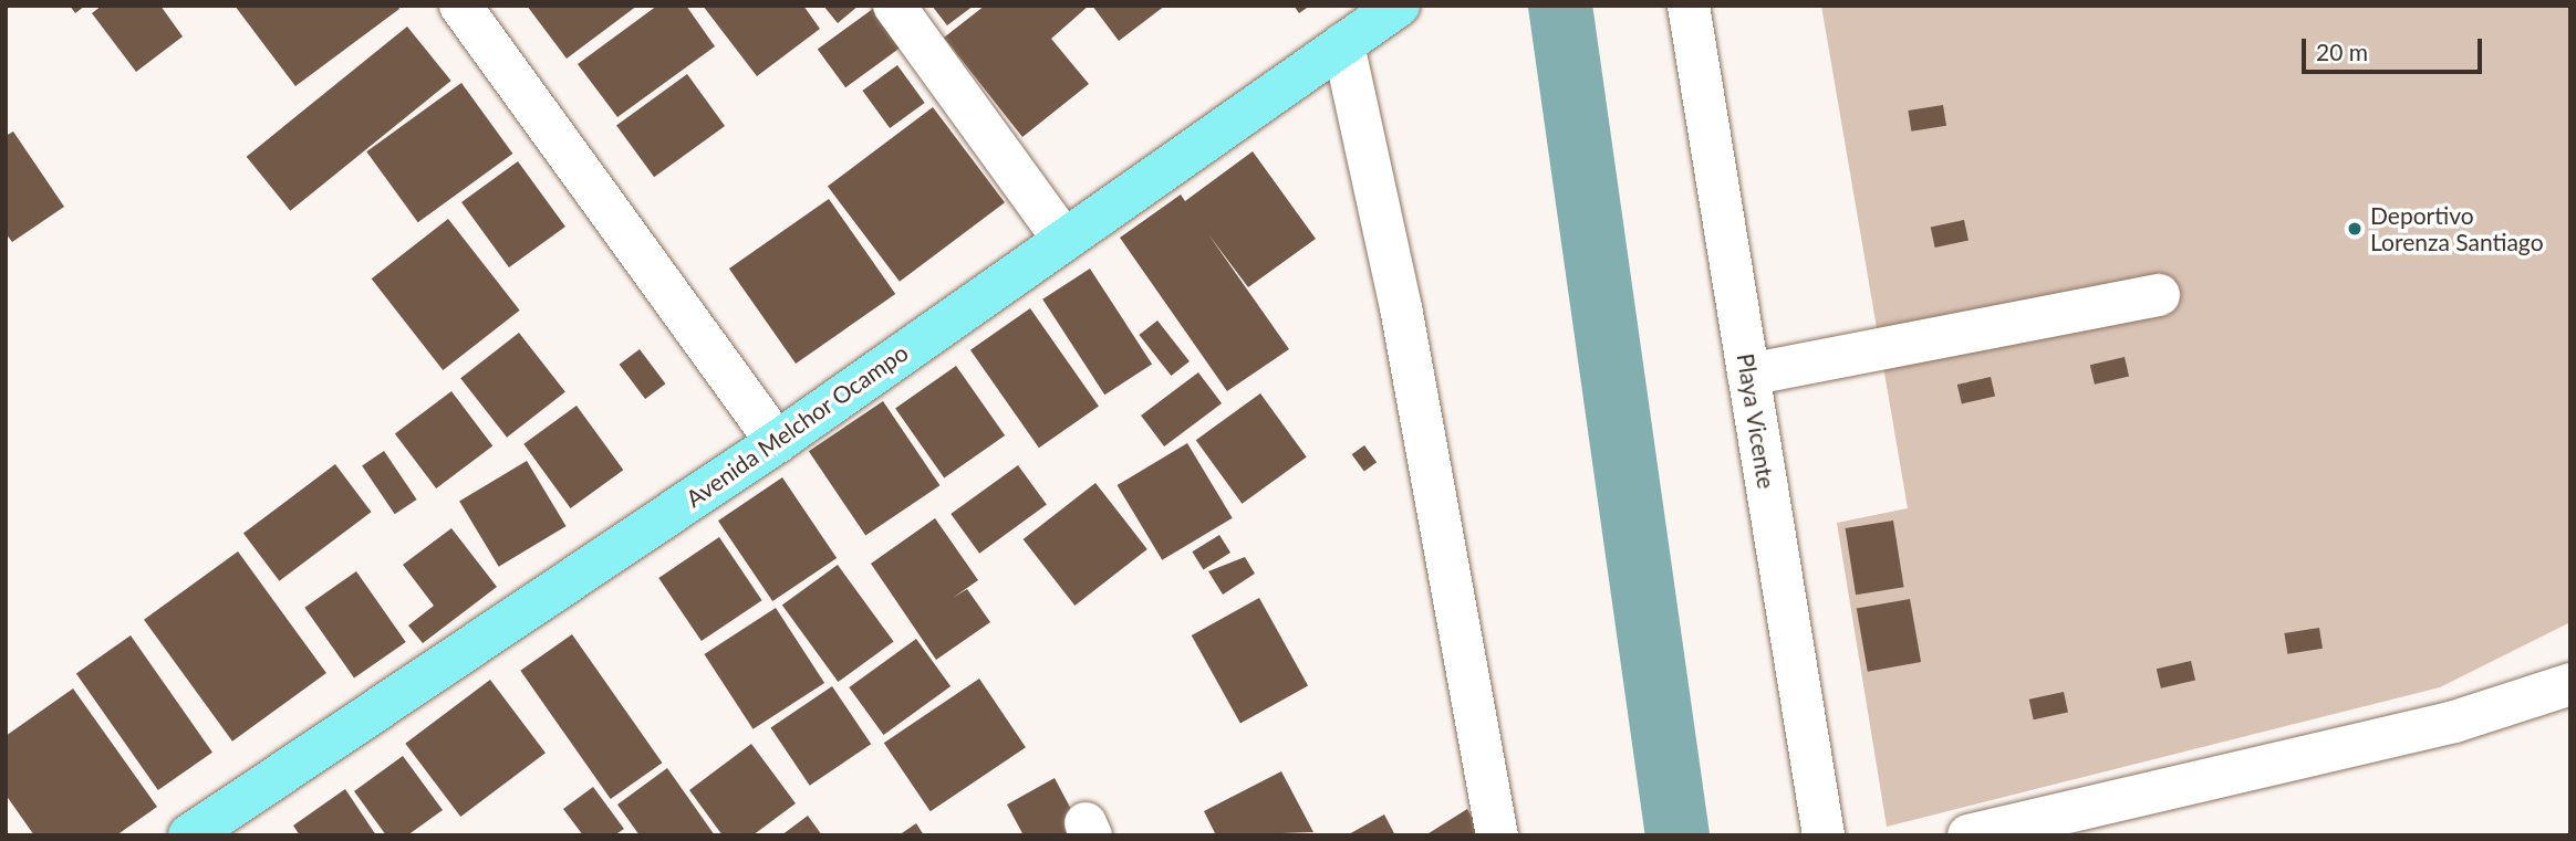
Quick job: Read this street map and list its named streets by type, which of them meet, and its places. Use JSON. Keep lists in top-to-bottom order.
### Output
{
  "streets": {
    "main road": ["Avenida Melchor Ocampo"],
    "street": ["Playa Vicente"]
  },
  "places": ["Deportivo Lorenza Santiago"],
  "scale_bar": "20 m"
}
